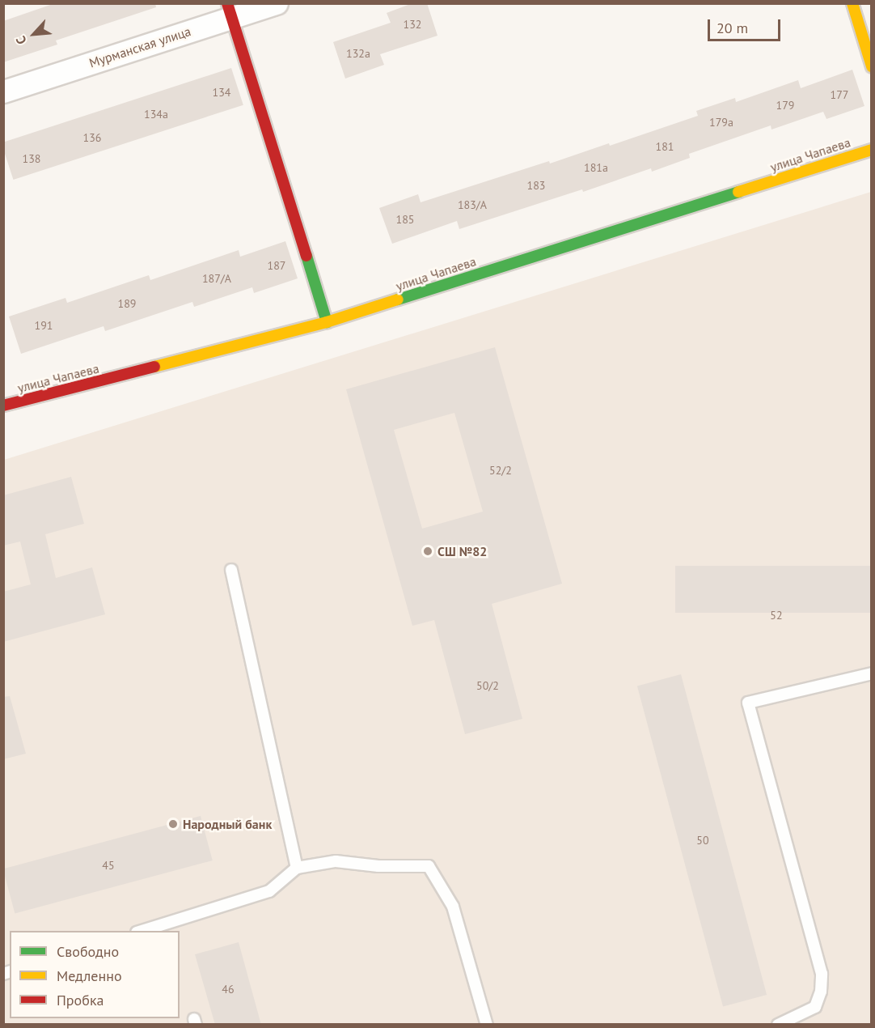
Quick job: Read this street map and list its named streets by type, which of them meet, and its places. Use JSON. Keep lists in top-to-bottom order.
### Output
{
  "streets": {
    "street": ["Мурманская улица", "улица Чапаева"]
  },
  "places": ["СШ №82", "Народный банк"],
  "house_numbers": [
    "132",
    "132а",
    "134",
    "177",
    "179",
    "134а",
    "179а",
    "136",
    "181",
    "138",
    "181а",
    "183",
    "183/А",
    "185",
    "187",
    "187/А",
    "189",
    "191",
    "52/2",
    "52",
    "50/2",
    "50",
    "45",
    "46"
  ],
  "legend": ["Свободно", "Медленно", "Пробка"],
  "scale_bar": "20 m",
  "north": "bottom left"
}
